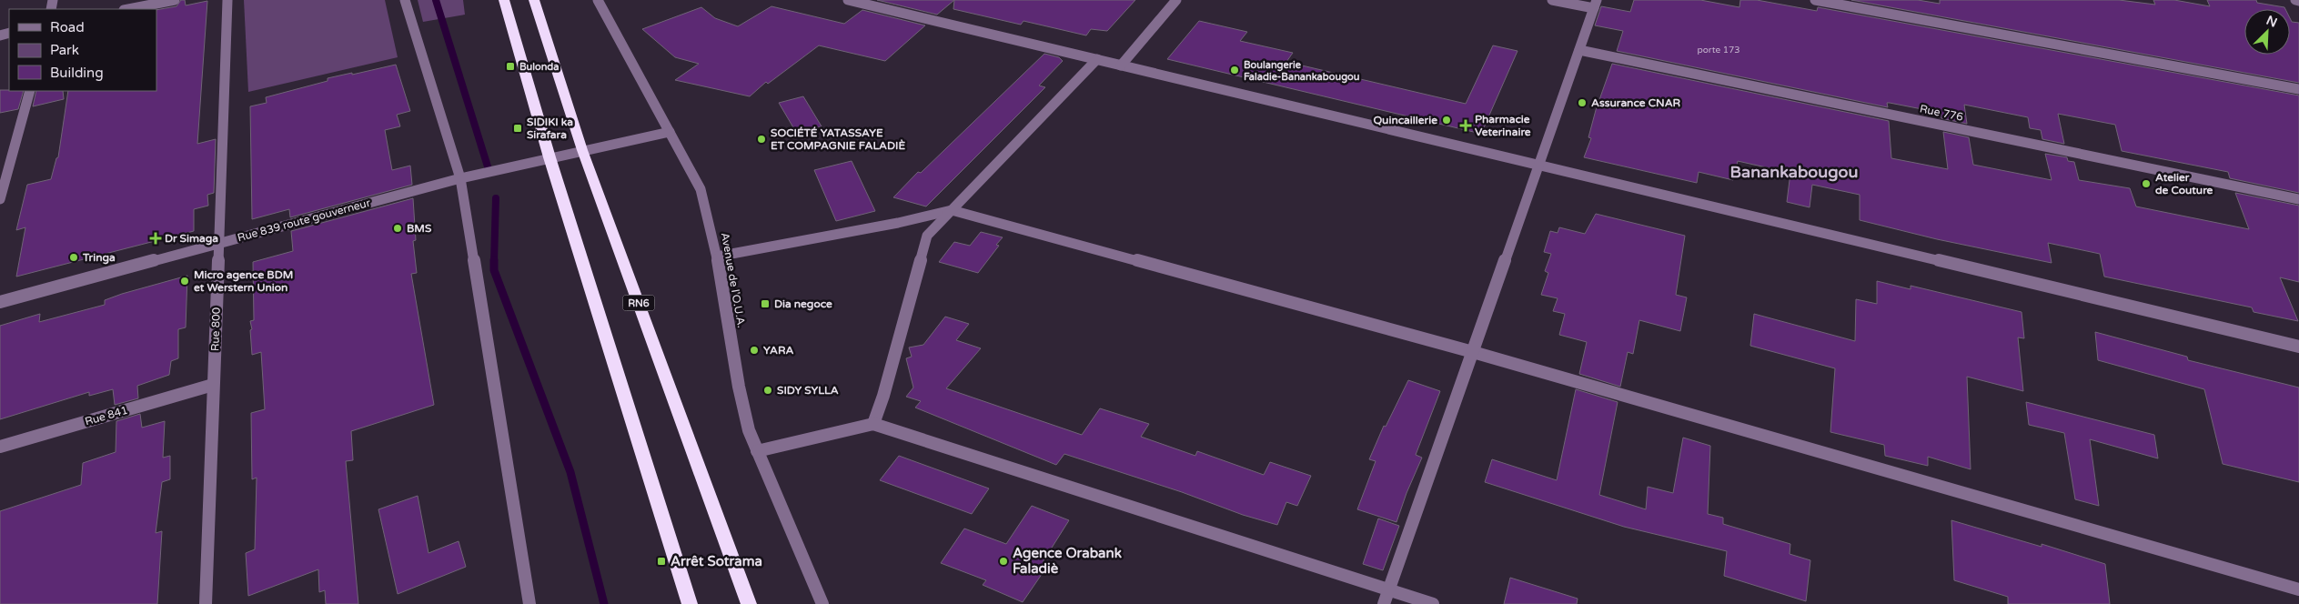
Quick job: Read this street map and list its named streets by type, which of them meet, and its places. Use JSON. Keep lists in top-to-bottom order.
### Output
{
  "streets": {
    "highway": ["RN6"],
    "street": [
      "Rue 776",
      "Rue 839 route gouverneur",
      "Avenue de l'O.U.A.",
      "Rue 800",
      "Rue 841"
    ]
  },
  "crossings": [
    ["Rue 839 route gouverneur", "Avenue de l'O.U.A."],
    ["Rue 839 route gouverneur", "RN6"],
    ["Rue 839 route gouverneur", "Rue 800"],
    ["Rue 800", "Rue 841"]
  ],
  "districts": ["Banankabougou"],
  "places": {
    "transit": [
      "Bulonda",
      "SIDIKI ka Sirafara",
      "Dia negoce",
      "Arrêt Sotrama"
    ],
    "other": [
      "Boulangerie Faladie-Banankabougou",
      "Assurance CNAR",
      "Quincaillerie",
      "SOCIÉTÉ YATASSAYE ET COMPAGNIE FALADIÈ",
      "Atelier de Couture",
      "BMS",
      "Tringa",
      "Micro agence BDM et Werstern Union",
      "YARA",
      "SIDY SYLLA",
      "Agence Orabank Faladiè"
    ],
    "health": ["Pharmacie Veterinaire", "Dr Simaga"]
  },
  "house_numbers": ["porte 173"],
  "legend": ["Road", "Park", "Building"],
  "north": "top right"
}
